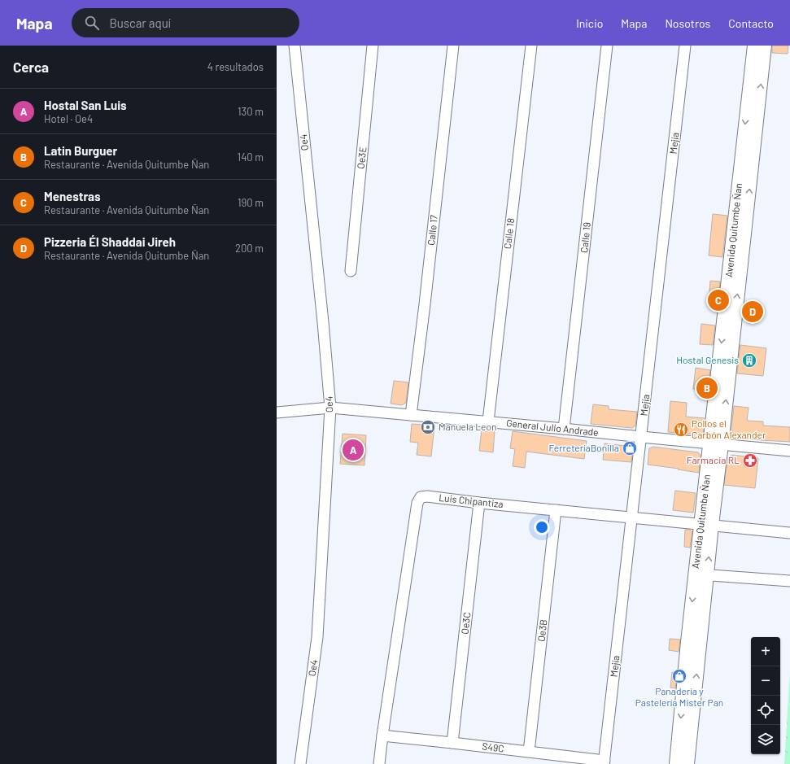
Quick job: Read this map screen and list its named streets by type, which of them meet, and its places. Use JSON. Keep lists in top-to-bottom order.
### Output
{
  "streets": {
    "street": [
      "Oe4",
      "Mejía",
      "Oe3E",
      "Calle 17",
      "Avenida Quitumbe Ñan",
      "Calle 18",
      "Calle 19",
      "General Julio Andrade",
      "Luis Chipantiza",
      "Oe3C",
      "Oe3B",
      "S49C"
    ]
  },
  "crossings": [
    ["Oe4", "General Julio Andrade"],
    ["Mejía", "General Julio Andrade"],
    ["Mejía", "Luis Chipantiza"],
    ["Mejía", "S49C"],
    ["Calle 17", "General Julio Andrade"],
    ["Avenida Quitumbe Ñan", "General Julio Andrade"],
    ["Avenida Quitumbe Ñan", "Luis Chipantiza"],
    ["Calle 18", "General Julio Andrade"],
    ["Calle 19", "General Julio Andrade"],
    ["Luis Chipantiza", "Oe3C"],
    ["Luis Chipantiza", "Oe3B"],
    ["Luis Chipantiza", "S49C"],
    ["Oe3C", "S49C"],
    ["Oe3B", "S49C"]
  ],
  "places": {
    "building": ["Hostal Genesis"],
    "bank": ["Manuela Leon"],
    "restaurant": ["Pollos el Carbón Alexander"],
    "shop": ["FerreteríaBonilla", "Panadería y Pastelería Mister Pan"],
    "pharmacy": ["Farmacia RL"]
  },
  "page": {
    "header": "Mapa",
    "search": "Buscar aquí",
    "nav": [
      "Inicio",
      "Mapa",
      "Nosotros",
      "Contacto"
    ],
    "heading": ["Cerca", "4 resultados"],
    "list": [
      {
        "mark": "A",
        "name": "Hostal San Luis",
        "note": "Hotel · Oe4",
        "value": "130 m"
      },
      {
        "mark": "B",
        "name": "Latin Burguer",
        "note": "Restaurante · Avenida Quitumbe Ñan",
        "value": "140 m"
      },
      {
        "mark": "C",
        "name": "Menestras",
        "note": "Restaurante · Avenida Quitumbe Ñan",
        "value": "190 m"
      },
      {
        "mark": "D",
        "name": "Pizzeria Él Shaddai Jireh",
        "note": "Restaurante · Avenida Quitumbe Ñan",
        "value": "200 m"
      }
    ],
    "pins": [
      "C",
      "D",
      "B",
      "A"
    ],
    "map_buttons": ["+", "−"]
  }
}
